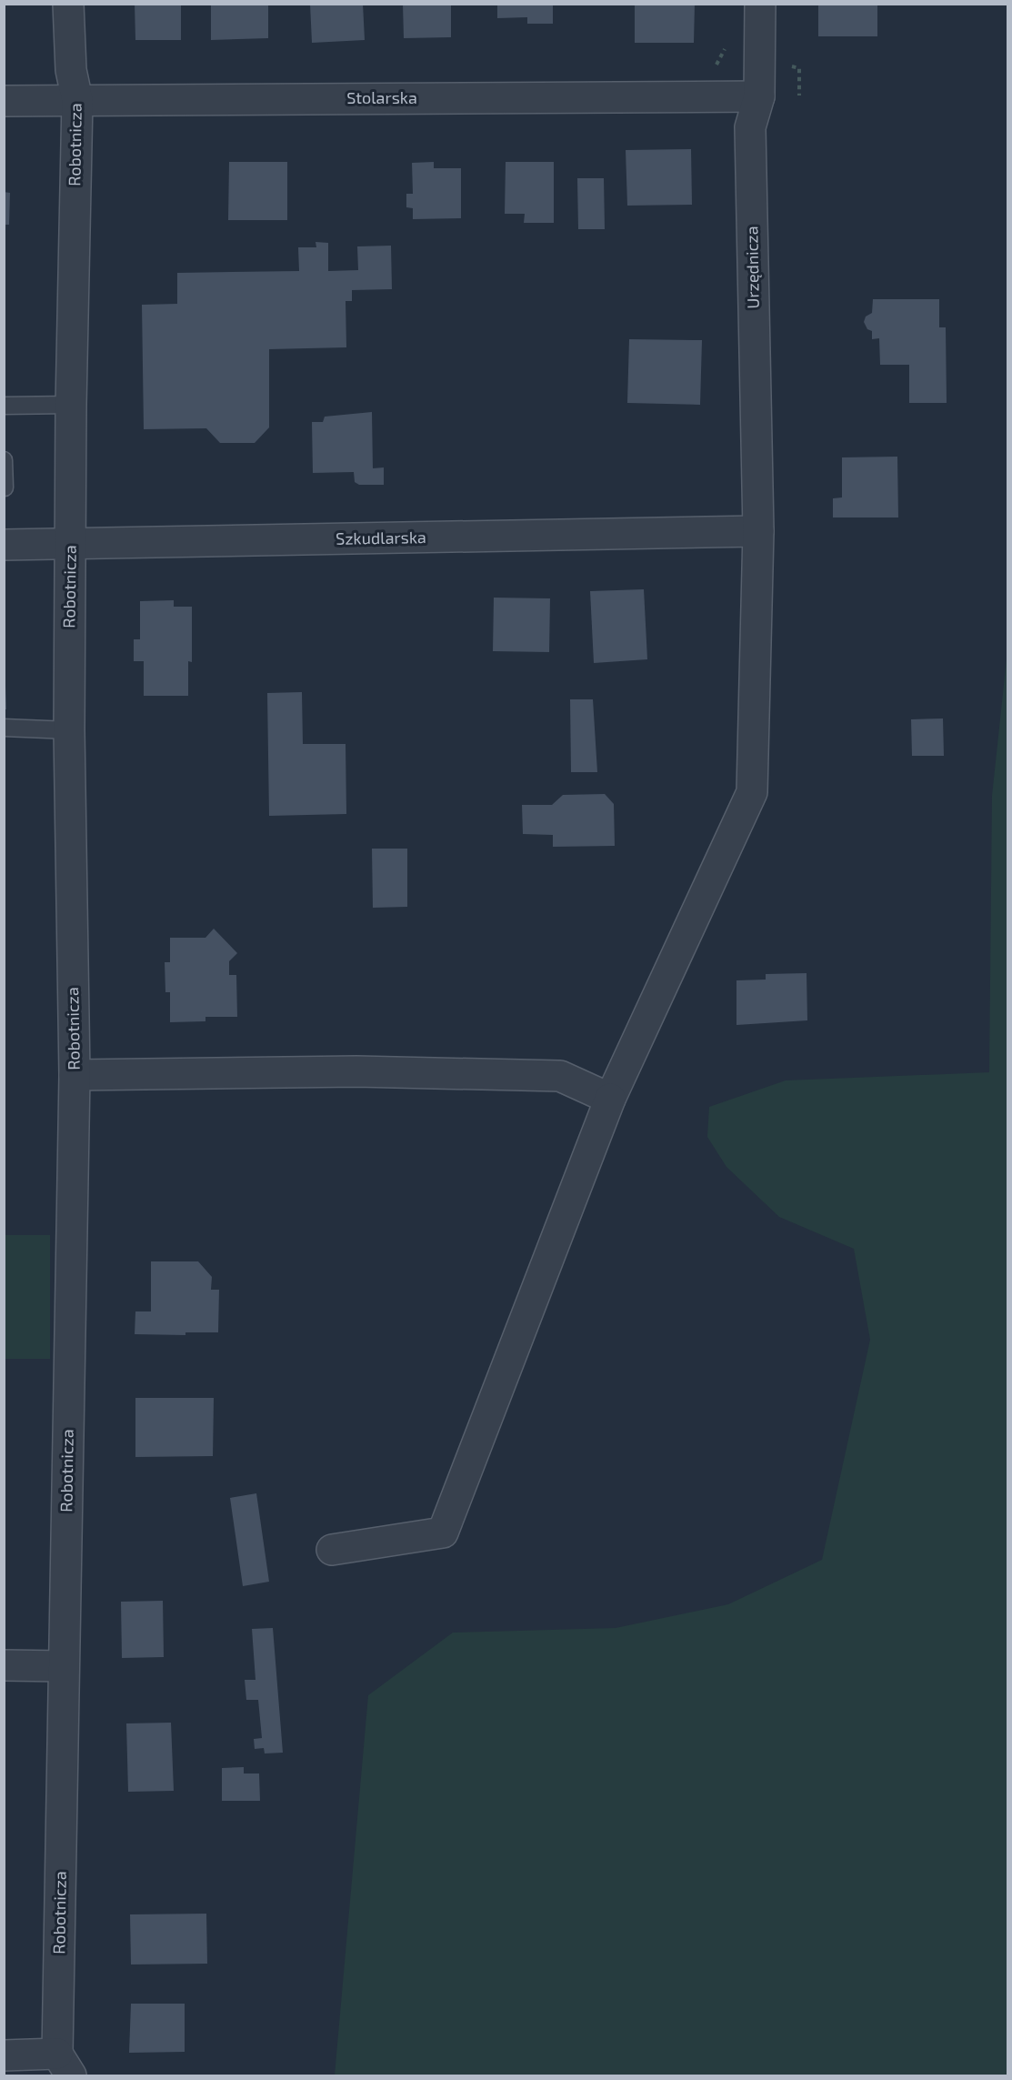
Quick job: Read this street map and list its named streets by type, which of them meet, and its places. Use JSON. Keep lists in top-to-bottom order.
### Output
{
  "streets": {
    "street": [
      "Stolarska",
      "Robotnicza",
      "Urzędnicza",
      "Szkudlarska"
    ]
  },
  "crossings": [
    ["Stolarska", "Robotnicza"],
    ["Stolarska", "Urzędnicza"],
    ["Robotnicza", "Szkudlarska"],
    ["Urzędnicza", "Szkudlarska"]
  ]
}
